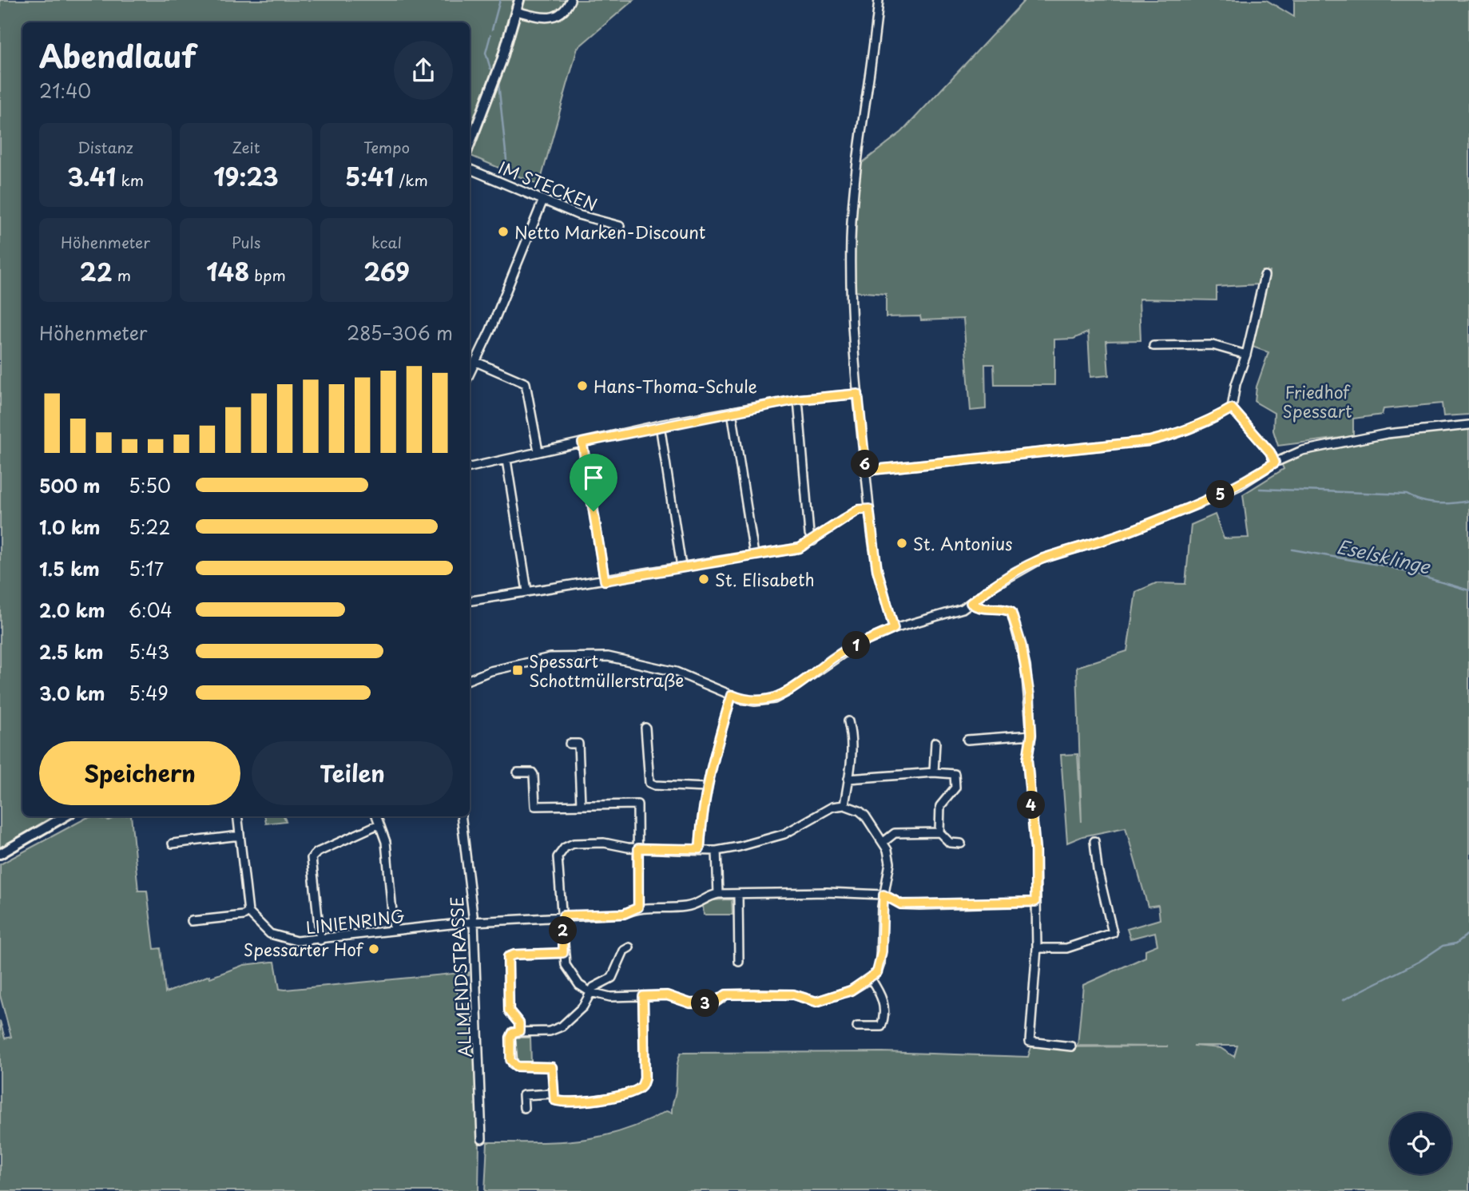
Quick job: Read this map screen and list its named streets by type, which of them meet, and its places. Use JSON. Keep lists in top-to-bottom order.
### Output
{
  "streets": {
    "street": ["IM STECKEN", "LINIENRING", "ALLMENDSTRASSE"]
  },
  "crossings": [
    ["LINIENRING", "ALLMENDSTRASSE"]
  ],
  "water": ["Eselsklinge"],
  "parks": ["Friedhof Spessart"],
  "places": {
    "other": [
      "Netto Marken-Discount",
      "Hans-Thoma-Schule",
      "St. Antonius",
      "St. Elisabeth",
      "Spessarter Hof"
    ],
    "transit": ["Spessart Schottmüllerstraße"]
  },
  "page": {
    "heading": ["Abendlauf", "21:40"],
    "stats": [
      ["Distanz", "3.41 km"],
      ["Zeit", "19:23"],
      ["Tempo", "5:41 /km"],
      ["Höhenmeter", "22 m"],
      ["Puls", "148 bpm"],
      ["kcal", "269"]
    ],
    "chart": ["Höhenmeter", "285–306 m"],
    "pins": [
      "6",
      "5",
      "1",
      "4",
      "2",
      "3"
    ],
    "list": [
      {
        "name": "500 m",
        "note": "5:50"
      },
      {
        "name": "1.0 km",
        "note": "5:22"
      },
      {
        "name": "1.5 km",
        "note": "5:17"
      },
      {
        "name": "2.0 km",
        "note": "6:04"
      },
      {
        "name": "2.5 km",
        "note": "5:43"
      },
      {
        "name": "3.0 km",
        "note": "5:49"
      }
    ],
    "buttons": ["Speichern", "Teilen"]
  }
}
